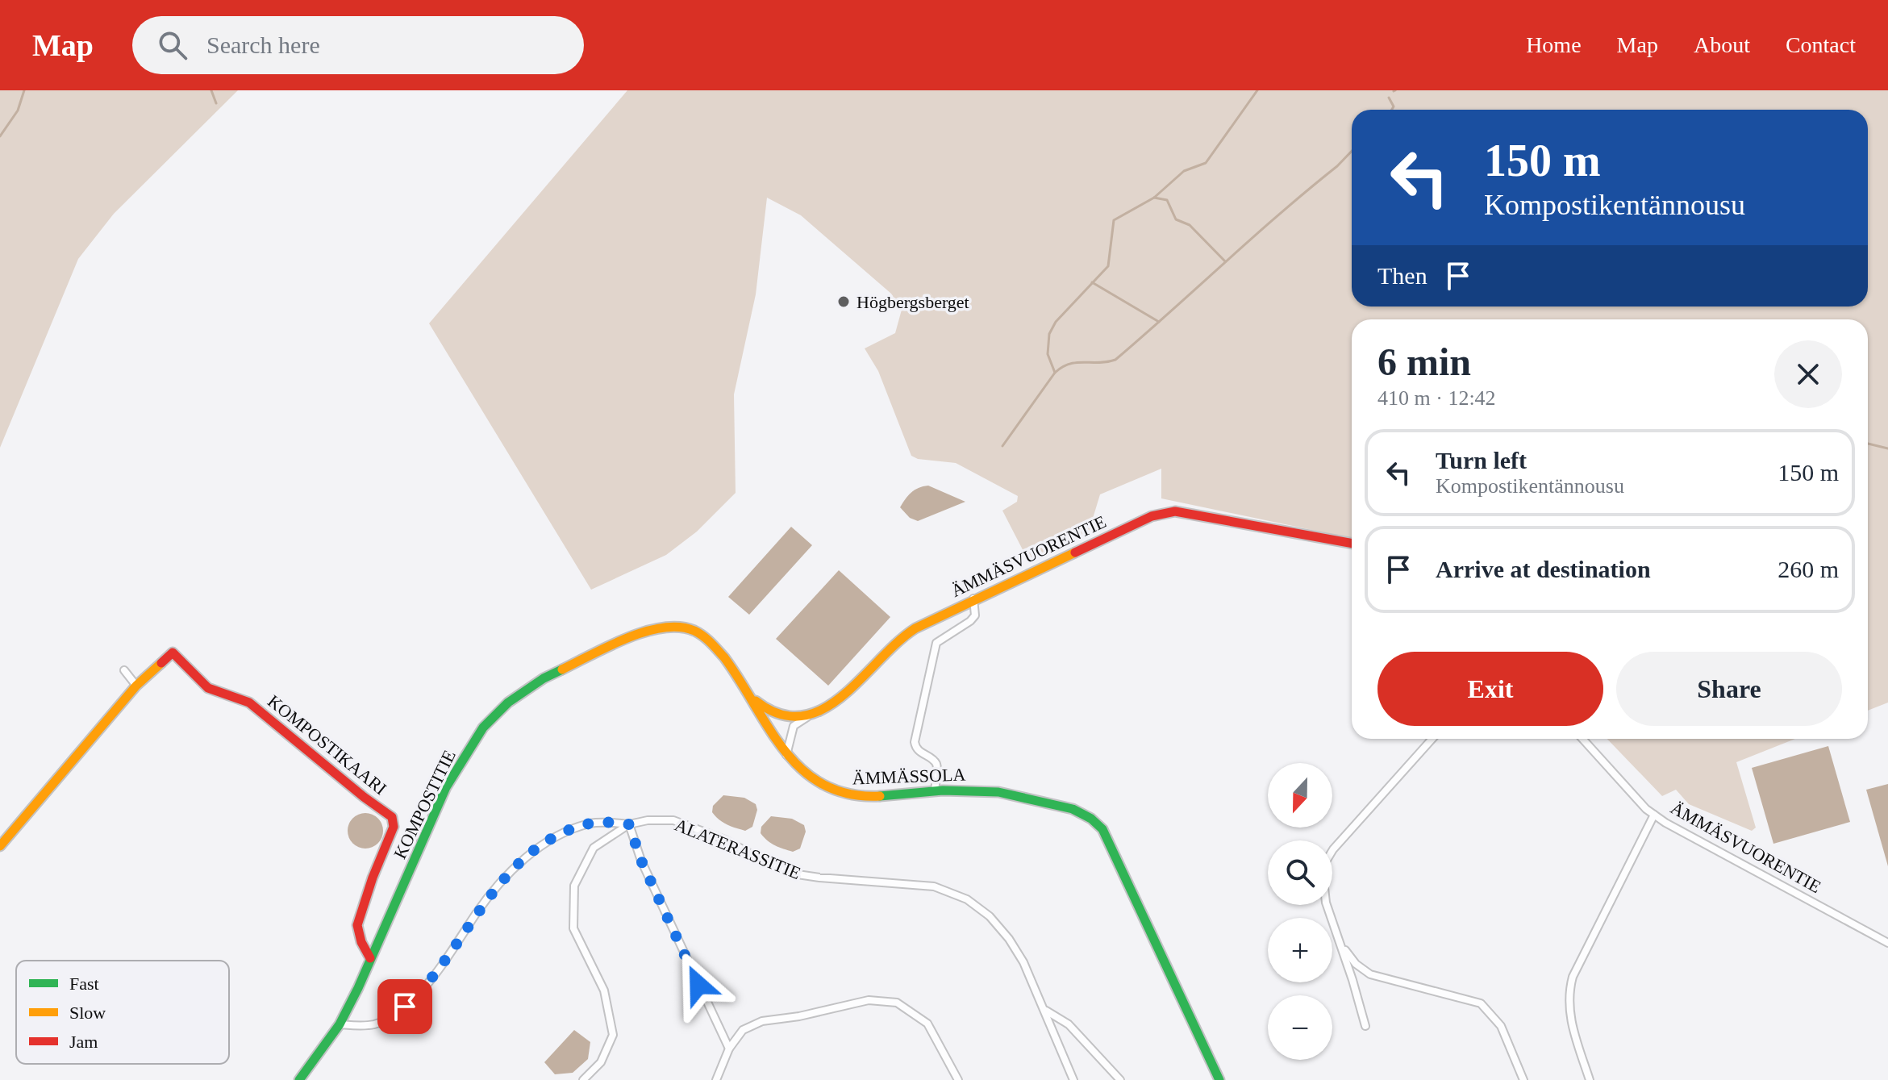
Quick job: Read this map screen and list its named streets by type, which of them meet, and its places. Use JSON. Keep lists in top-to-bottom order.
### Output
{
  "streets": {
    "street": [
      "ÄMMÄSVUORENTIE",
      "KOMPOSTIKAARI",
      "ÄMMÄSSOLA",
      "KOMPOSTITIE",
      "ALATERASSITIE"
    ]
  },
  "crossings": [
    ["KOMPOSTIKAARI", "KOMPOSTITIE"],
    ["ÄMMÄSSOLA", "KOMPOSTITIE"]
  ],
  "places": ["Högbergsberget"],
  "legend": ["Fast", "Slow", "Jam"],
  "north": "bottom",
  "page": {
    "header": "Map",
    "search": "Search here",
    "nav": [
      "Home",
      "Map",
      "About",
      "Contact"
    ],
    "turn": ["150 m", "Kompostikentännousu"],
    "then": "Then",
    "heading": ["6 min", "410 m · 12:42"],
    "list": [
      {
        "name": "Turn left",
        "note": "Kompostikentännousu",
        "value": "150 m"
      },
      {
        "name": "Arrive at destination",
        "value": "260 m"
      }
    ],
    "buttons": ["Exit", "Share"],
    "map_buttons": ["+", "−"]
  }
}
